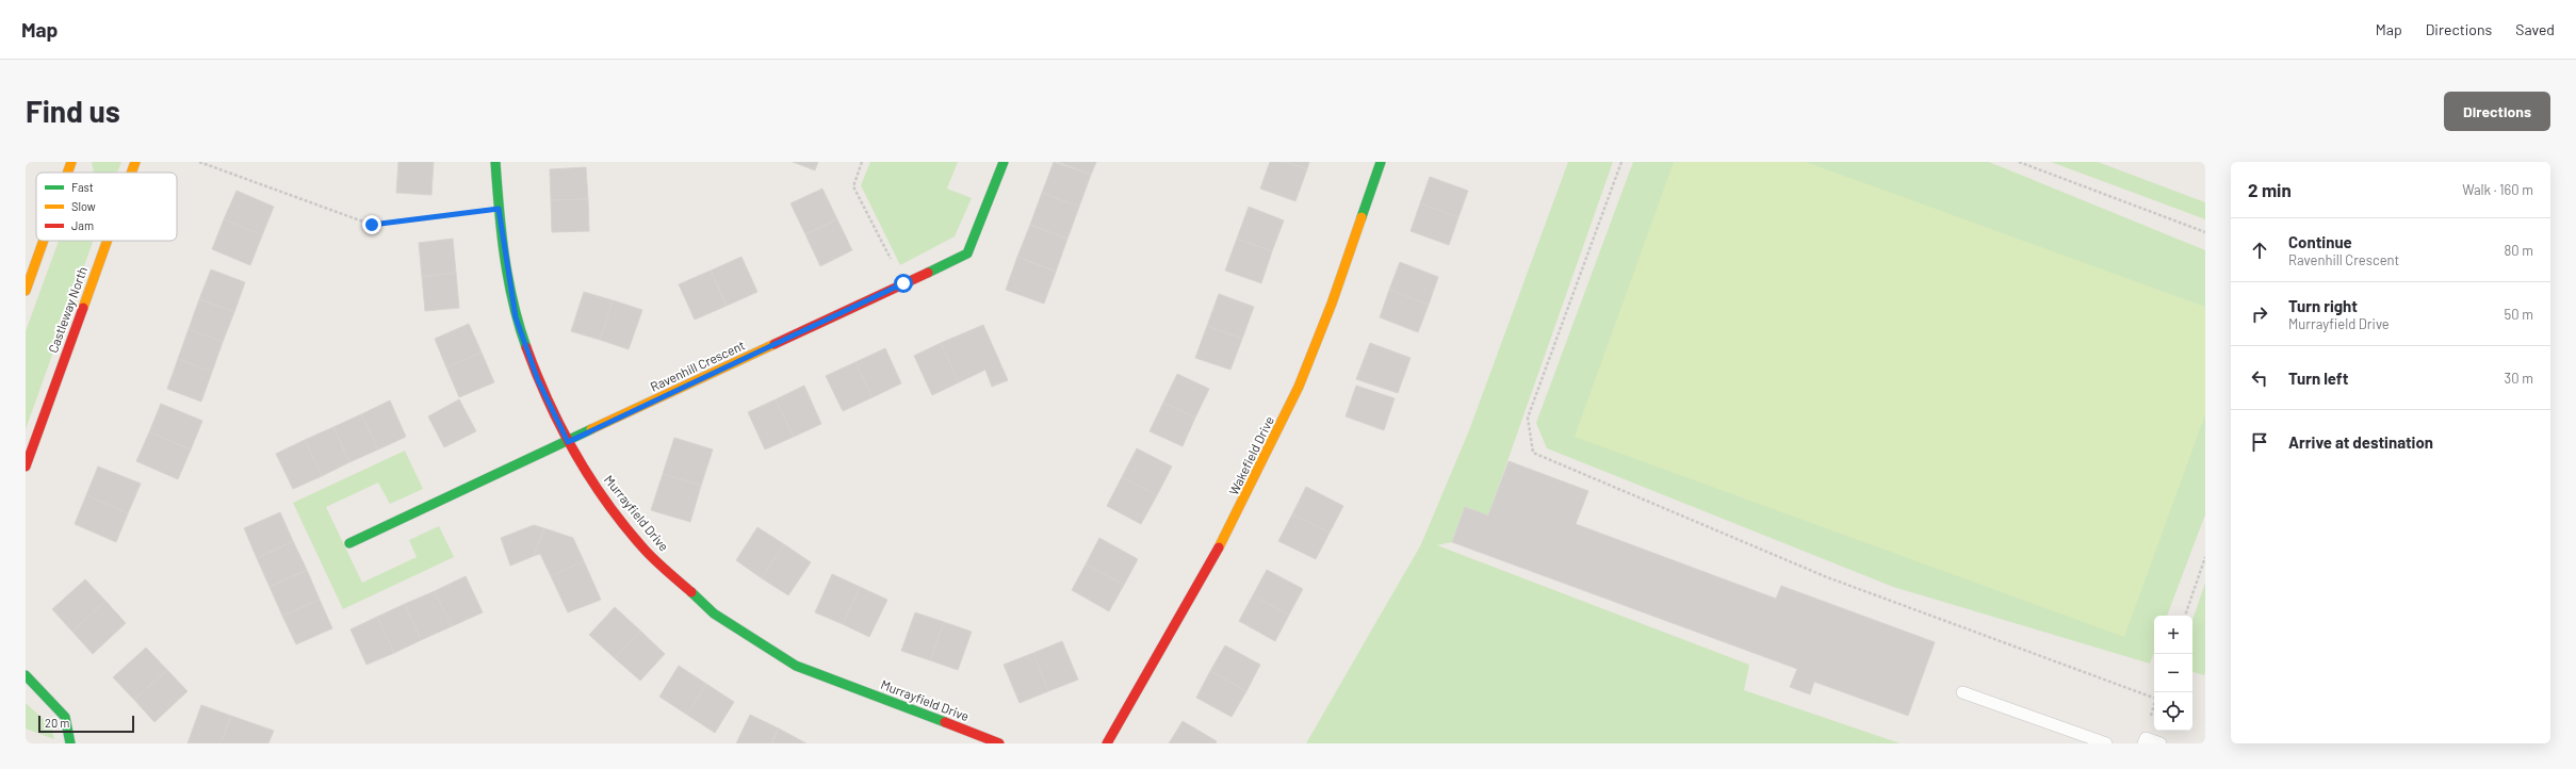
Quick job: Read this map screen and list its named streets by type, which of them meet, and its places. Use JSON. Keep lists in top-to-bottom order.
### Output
{
  "streets": {
    "street": [
      "Castleway North",
      "Ravenhill Crescent",
      "Wakefield Drive",
      "Murrayfield Drive"
    ]
  },
  "crossings": [
    ["Ravenhill Crescent", "Murrayfield Drive"]
  ],
  "legend": ["Fast", "Slow", "Jam"],
  "scale_bar": "20 m",
  "page": {
    "header": "Map",
    "nav": ["Map", "Directions", "Saved"],
    "buttons": "Directions",
    "title": "Find us",
    "heading": ["2 min", "Walk · 160 m"],
    "list": [
      ["Continue", "Ravenhill Crescent", "80 m"],
      ["Turn right", "Murrayfield Drive", "50 m"],
      ["Turn left", "30 m"],
      "Arrive at destination"
    ],
    "map_buttons": ["+", "−"],
    "scale": "20 m"
  }
}
